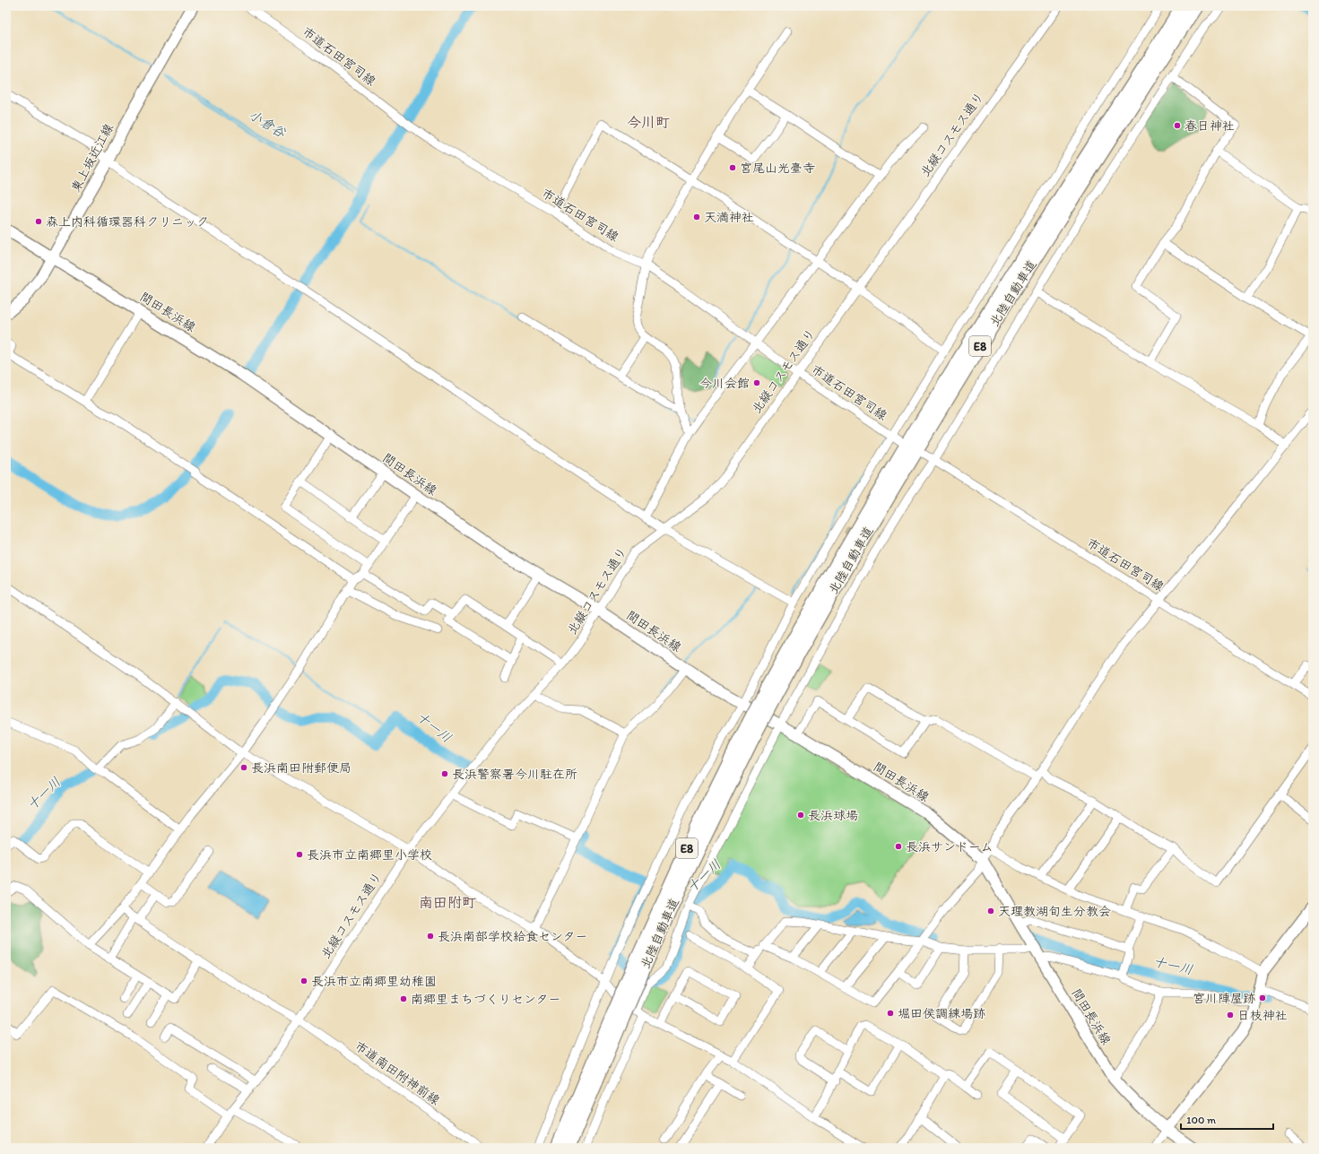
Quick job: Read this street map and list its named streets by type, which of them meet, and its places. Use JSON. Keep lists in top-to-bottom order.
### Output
{
  "streets": {
    "highway": ["北陸自動車道", "E8"],
    "main road": ["東上坂近江線", "間田長浜線"],
    "street": ["市道石田宮司線", "北縦コスモス通り", "市道南田附神前線"]
  },
  "crossings": [
    ["市道石田宮司線", "北縦コスモス通り"],
    ["北縦コスモス通り", "間田長浜線"],
    ["北縦コスモス通り", "市道南田附神前線"],
    ["東上坂近江線", "間田長浜線"]
  ],
  "districts": ["今川町", "南田附町"],
  "water": ["小倉谷", "十一川"],
  "places": [
    "春日神社",
    "宮尾山光臺寺",
    "天満神社",
    "森上内科循環器科クリニック",
    "今川会館",
    "長浜南田附郵便局",
    "長浜警察署今川駐在所",
    "長浜球場",
    "長浜サンドーム",
    "長浜市立南郷里小学校",
    "天理教湖旬生分教会",
    "長浜南部学校給食センター",
    "長浜市立南郷里幼稚園",
    "宮川陣屋跡",
    "南郷里まちづくりセンター",
    "堀田侯調練場跡",
    "日枝神社"
  ],
  "scale_bar": "100 m"
}
